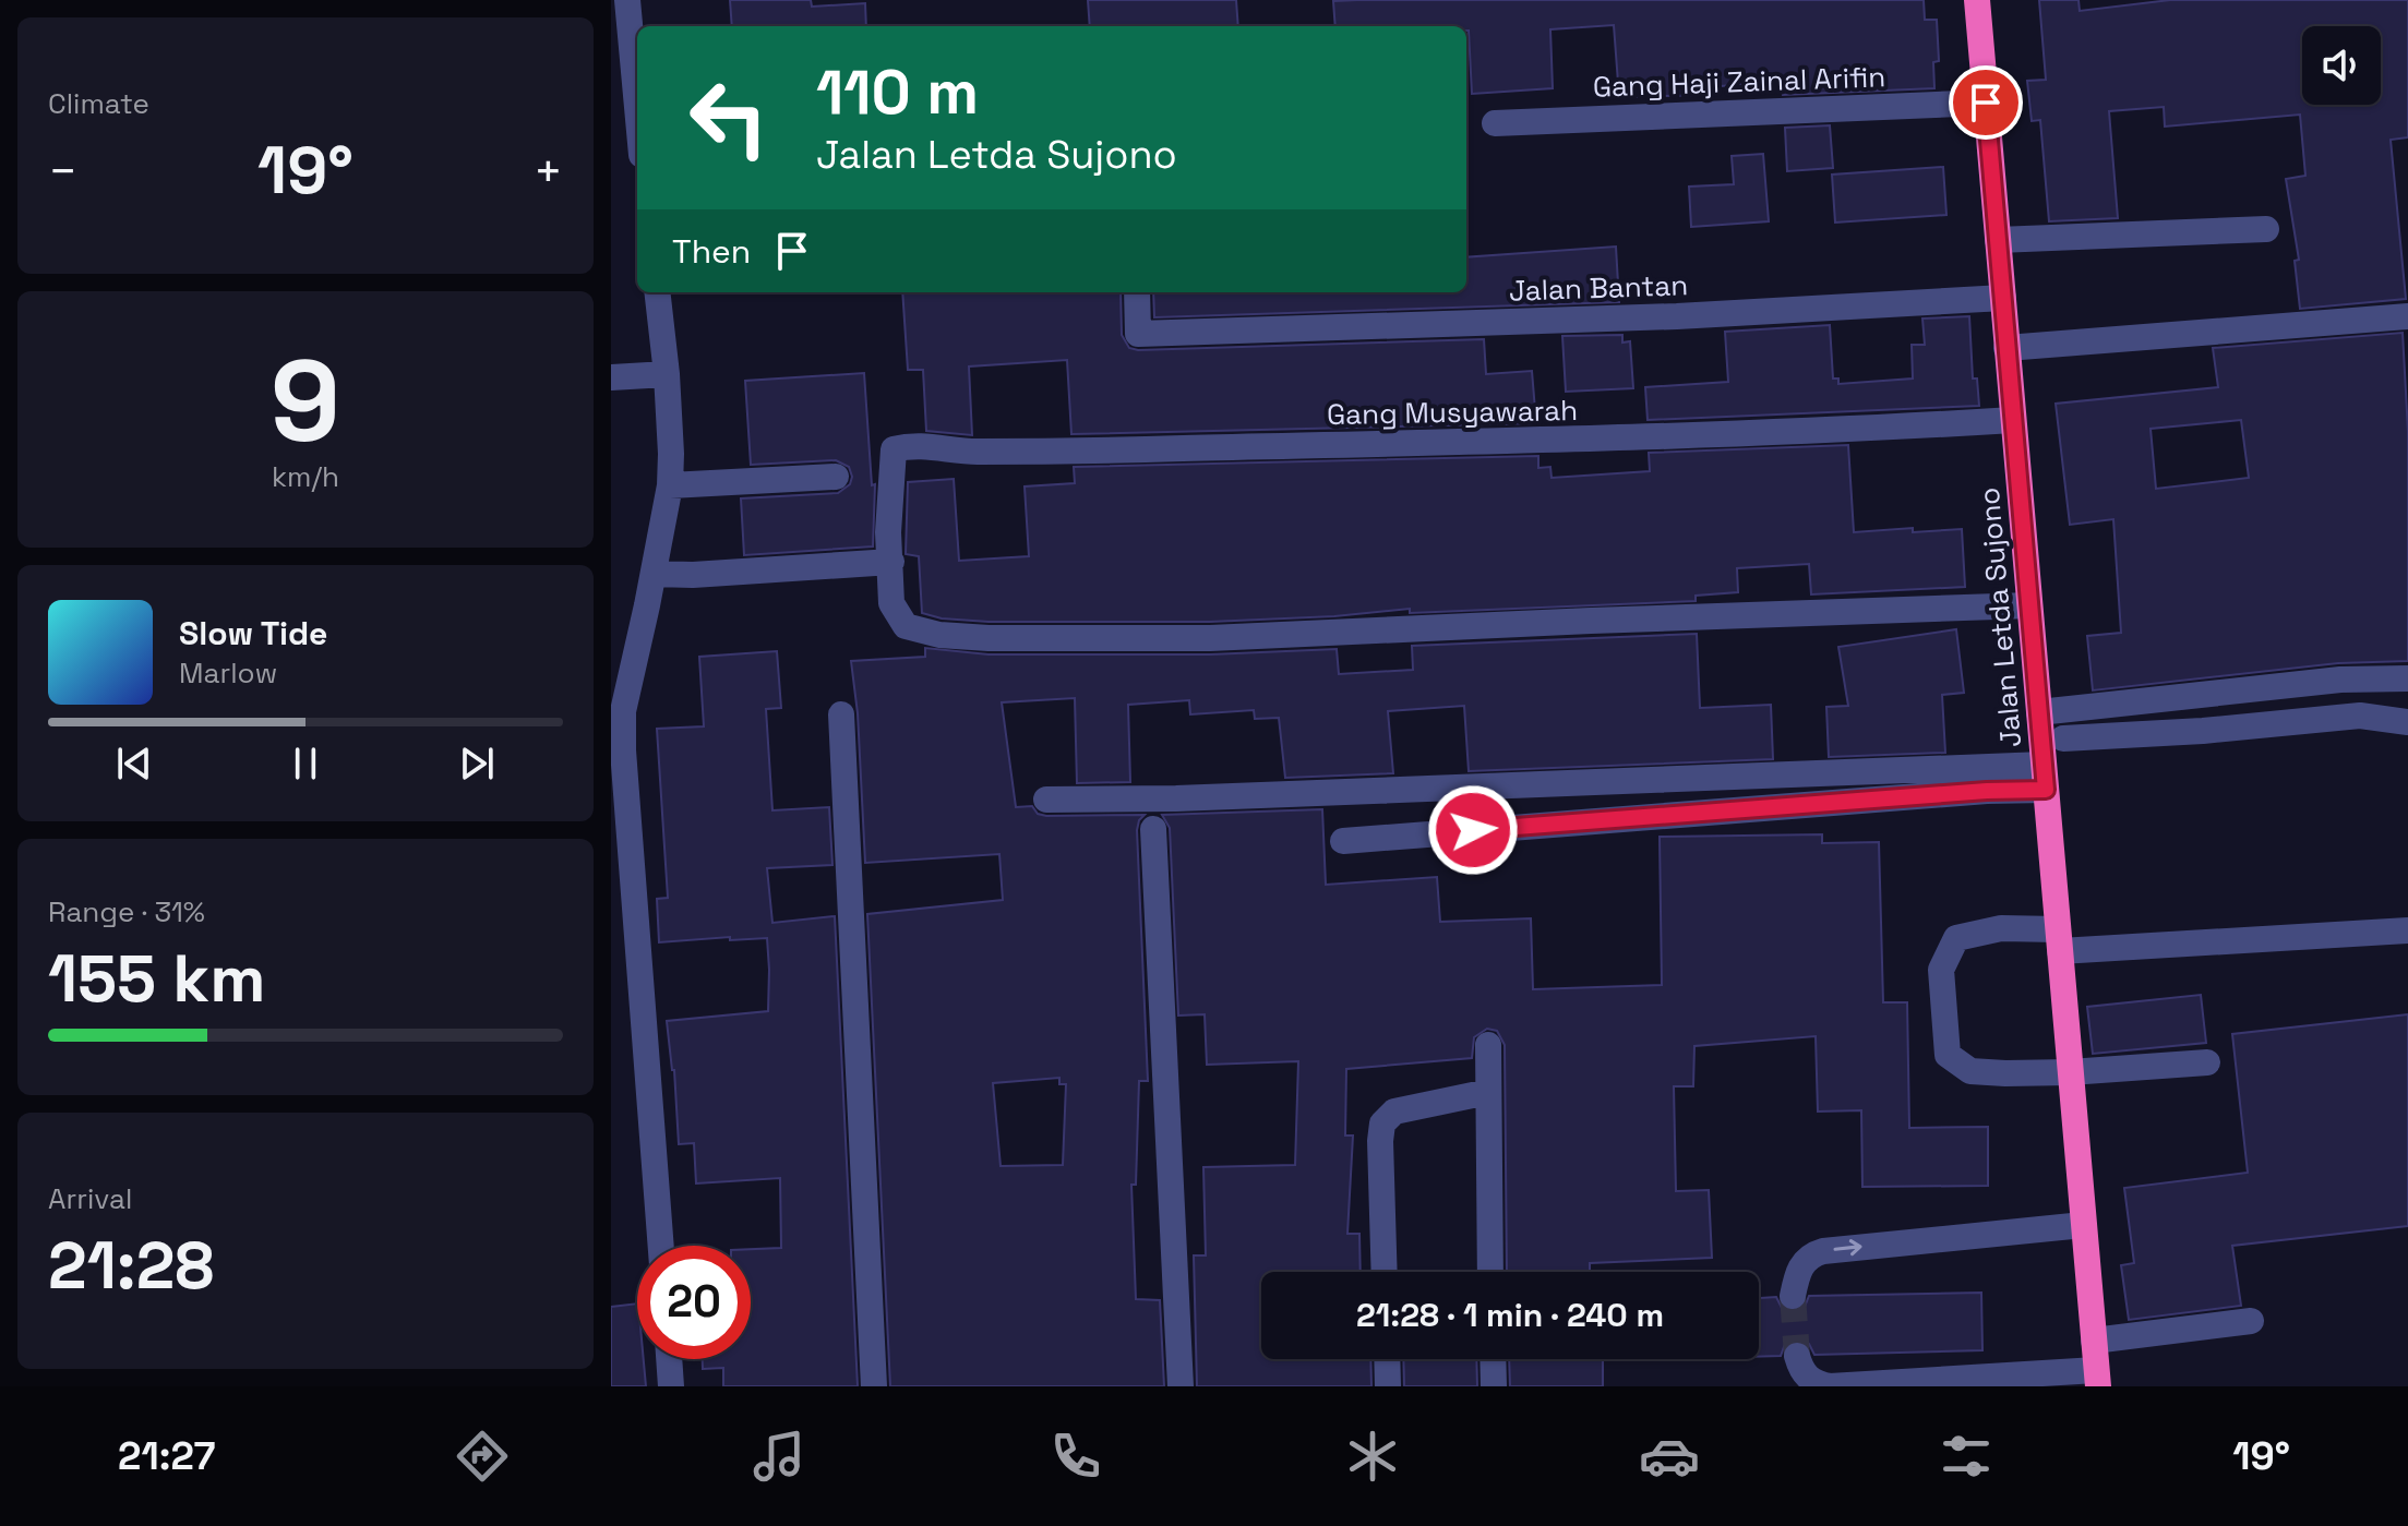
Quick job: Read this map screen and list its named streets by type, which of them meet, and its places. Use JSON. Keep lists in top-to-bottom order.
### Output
{
  "streets": {
    "highway": ["Jalan Letda Sujono"],
    "street": ["Gang Haji Zainal Arifin", "Jalan Bantan", "Gang Musyawarah"]
  },
  "crossings": [
    ["Gang Haji Zainal Arifin", "Jalan Letda Sujono"],
    ["Jalan Bantan", "Jalan Letda Sujono"],
    ["Gang Musyawarah", "Jalan Letda Sujono"]
  ],
  "page": {
    "tile": [
      "Climate",
      ["9", "km/h"],
      ["Range · 31%", "155 km"],
      ["Arrival", "21:28"]
    ],
    "turn": ["110 m", "Jalan Letda Sujono"],
    "heat": ["−", "19°", "+"],
    "then": "Then",
    "song": ["Slow Tide", "Marlow"],
    "limit": "20",
    "trip": "21:28 · 1 min · 240 m",
    "tabs": ["21:27", "19°"]
  }
}
